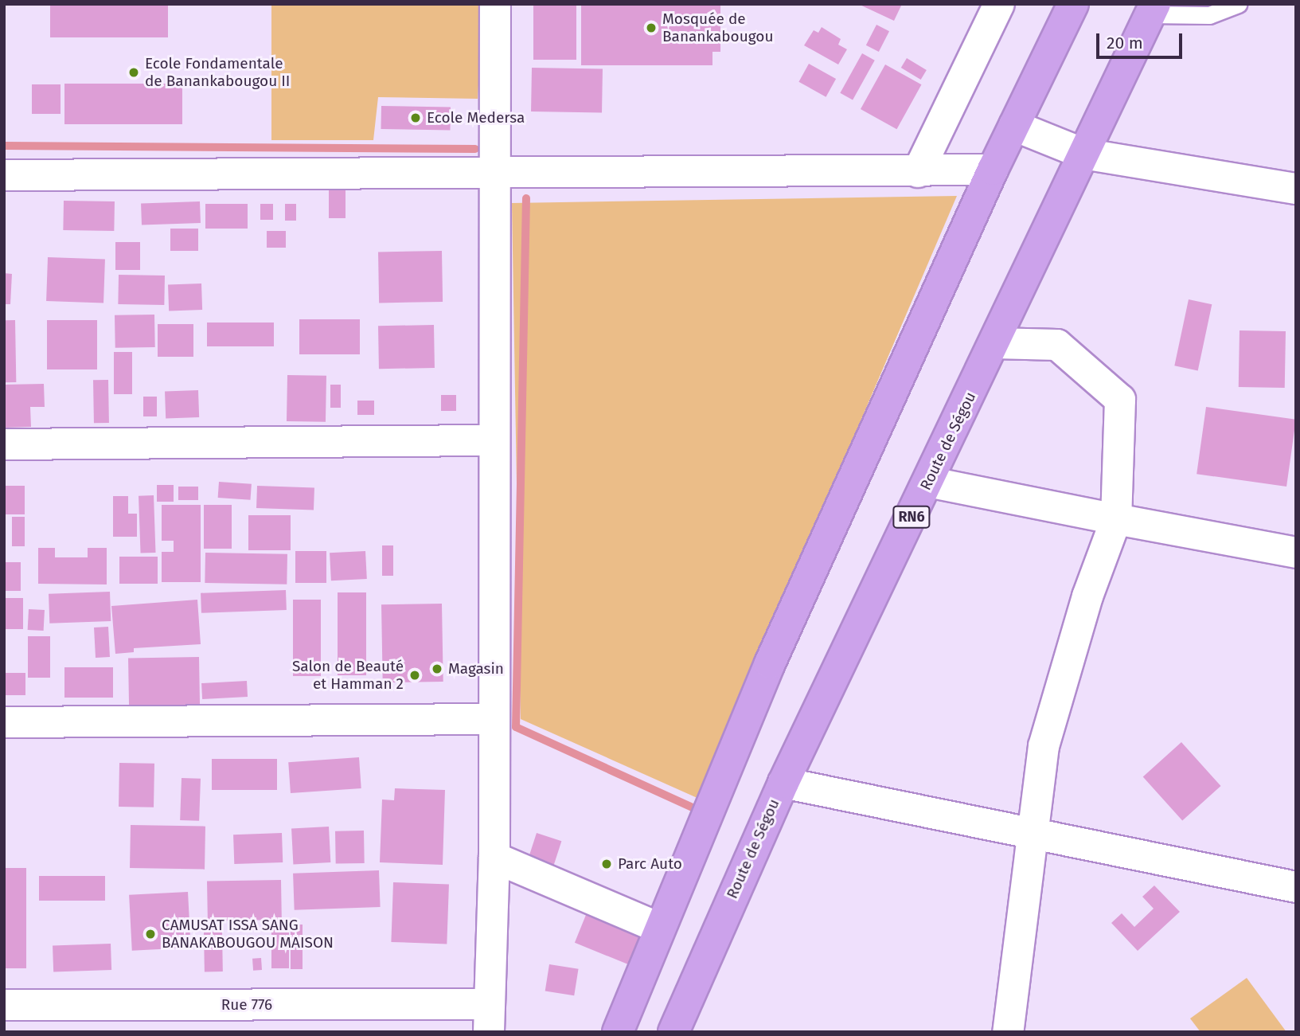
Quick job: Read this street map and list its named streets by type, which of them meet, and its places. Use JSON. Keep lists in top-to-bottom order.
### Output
{
  "streets": {
    "highway": ["Route de Ségou", "RN6"],
    "street": ["Rue 776"]
  },
  "places": [
    "Mosquée de Banankabougou",
    "Ecole Fondamentale de Banankabougou II",
    "Ecole Medersa",
    "Magasin",
    "Salon de Beauté et Hamman 2",
    "Parc Auto",
    "CAMUSAT ISSA SANG BANAKABOUGOU MAISON"
  ],
  "scale_bar": "20 m"
}
